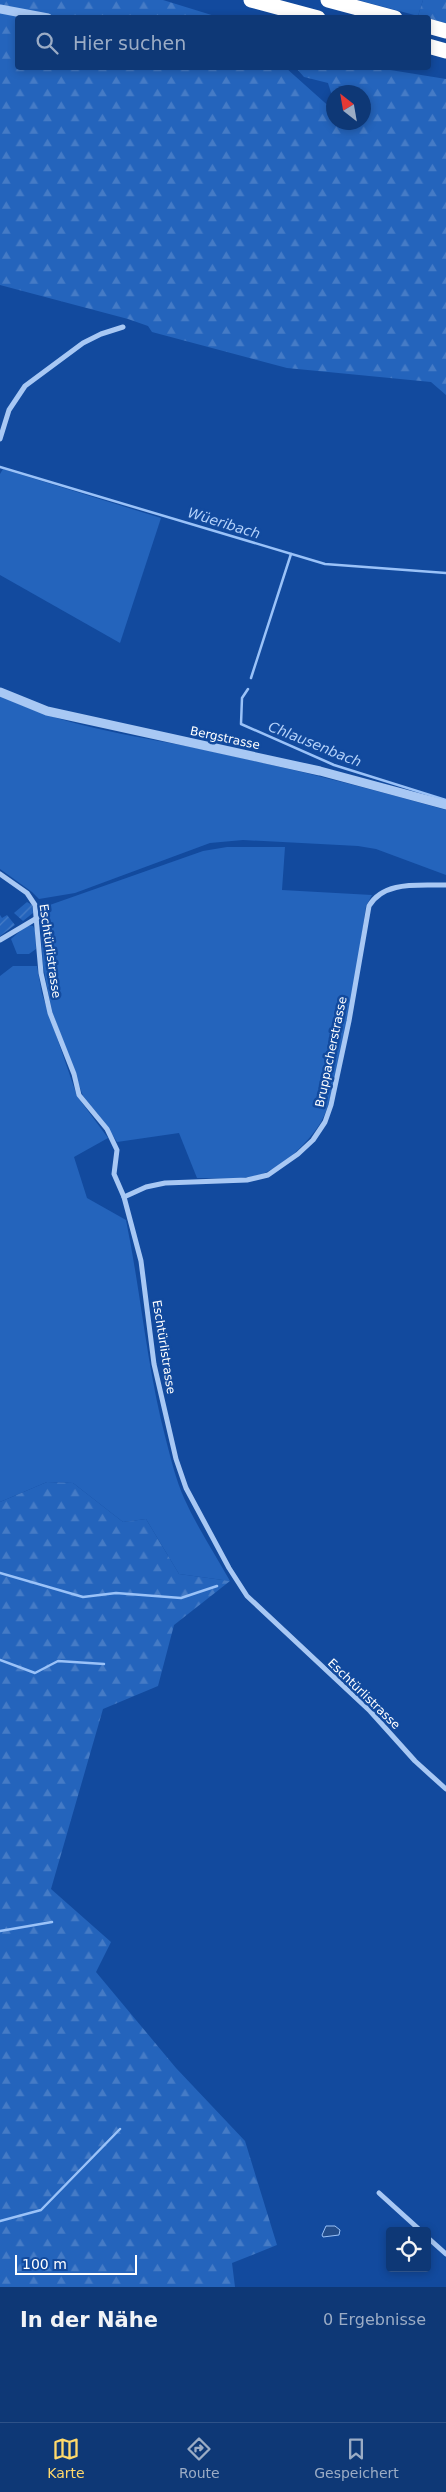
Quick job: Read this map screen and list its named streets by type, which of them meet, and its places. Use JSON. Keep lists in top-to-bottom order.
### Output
{
  "streets": {
    "street": ["Bergstrasse", "Eschtürlistrasse", "Bruppacherstrasse"]
  },
  "crossings": [
    ["Eschtürlistrasse", "Bruppacherstrasse"]
  ],
  "water": ["Wüeribach", "Chlausenbach"],
  "scale_bar": "100 m",
  "north": "top left",
  "page": {
    "search": "Hier suchen",
    "scale": "100 m",
    "heading": ["In der Nähe", "0 Ergebnisse"],
    "nav": ["Karte", "Route", "Gespeichert"]
  }
}
